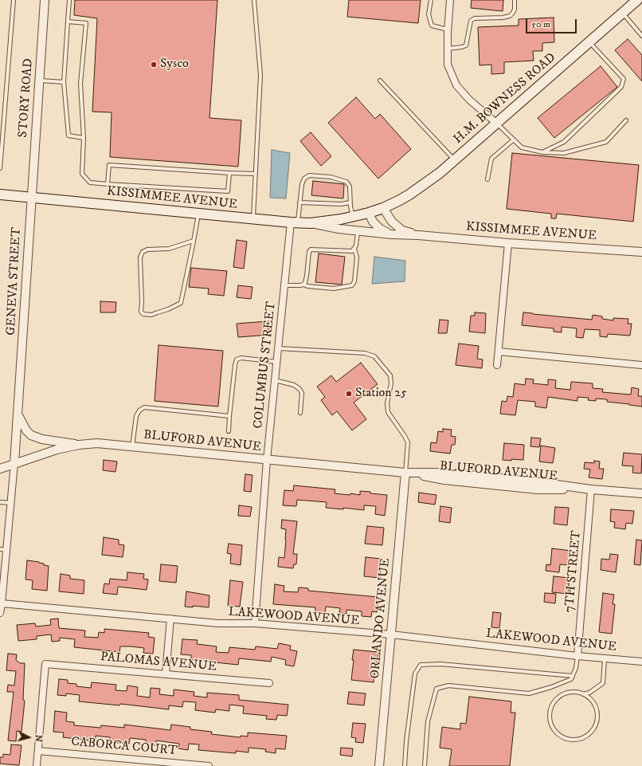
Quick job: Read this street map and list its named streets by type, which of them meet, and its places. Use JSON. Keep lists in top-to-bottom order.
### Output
{
  "streets": {
    "main road": ["H.M. BOWNESS ROAD", "KISSIMMEE AVENUE"],
    "street": [
      "STORY ROAD",
      "GENEVA STREET",
      "COLUMBUS STREET",
      "BLUFORD AVENUE",
      "7TH STREET",
      "LAKEWOOD AVENUE",
      "ORLANDO AVENUE",
      "PALOMAS AVENUE",
      "CABORCA COURT"
    ]
  },
  "crossings": [
    ["STORY ROAD", "KISSIMMEE AVENUE"],
    ["STORY ROAD", "GENEVA STREET"],
    ["H.M. BOWNESS ROAD", "KISSIMMEE AVENUE"],
    ["KISSIMMEE AVENUE", "GENEVA STREET"],
    ["KISSIMMEE AVENUE", "COLUMBUS STREET"],
    ["GENEVA STREET", "BLUFORD AVENUE"],
    ["COLUMBUS STREET", "BLUFORD AVENUE"],
    ["COLUMBUS STREET", "LAKEWOOD AVENUE"],
    ["BLUFORD AVENUE", "7TH STREET"],
    ["BLUFORD AVENUE", "ORLANDO AVENUE"],
    ["7TH STREET", "LAKEWOOD AVENUE"],
    ["LAKEWOOD AVENUE", "ORLANDO AVENUE"],
    ["PALOMAS AVENUE", "CABORCA COURT"]
  ],
  "places": ["Sysco", "Station 25"],
  "scale_bar": "50 m",
  "north": "right"
}
